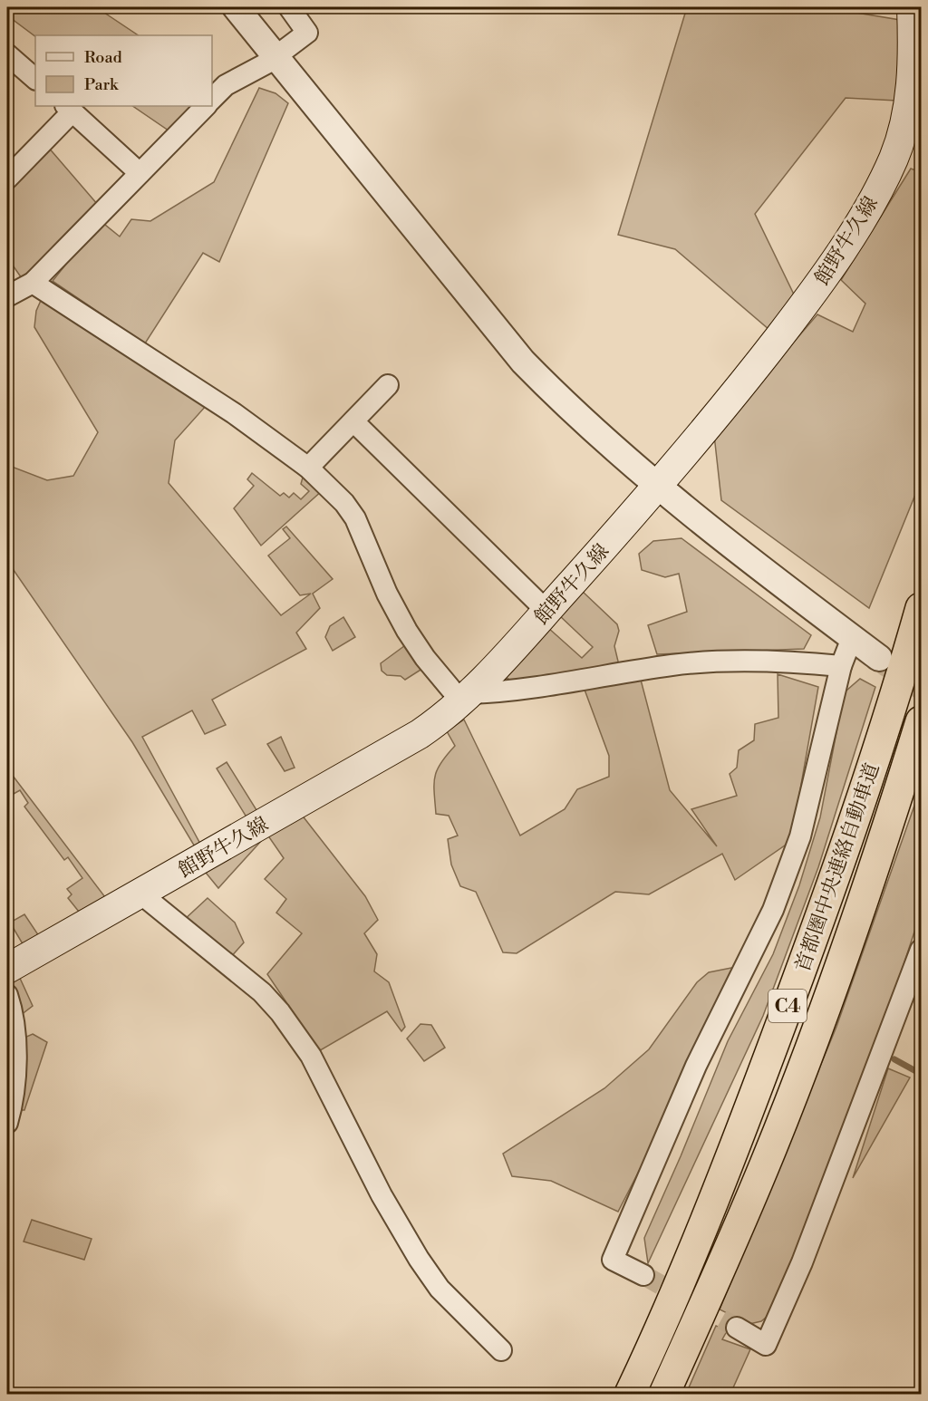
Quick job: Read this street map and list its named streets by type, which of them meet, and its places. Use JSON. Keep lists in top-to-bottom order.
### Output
{
  "streets": {
    "highway": ["首都圏中央連絡自動車道", "C4"],
    "main road": ["館野牛久線"]
  },
  "legend": ["Road", "Park"]
}
